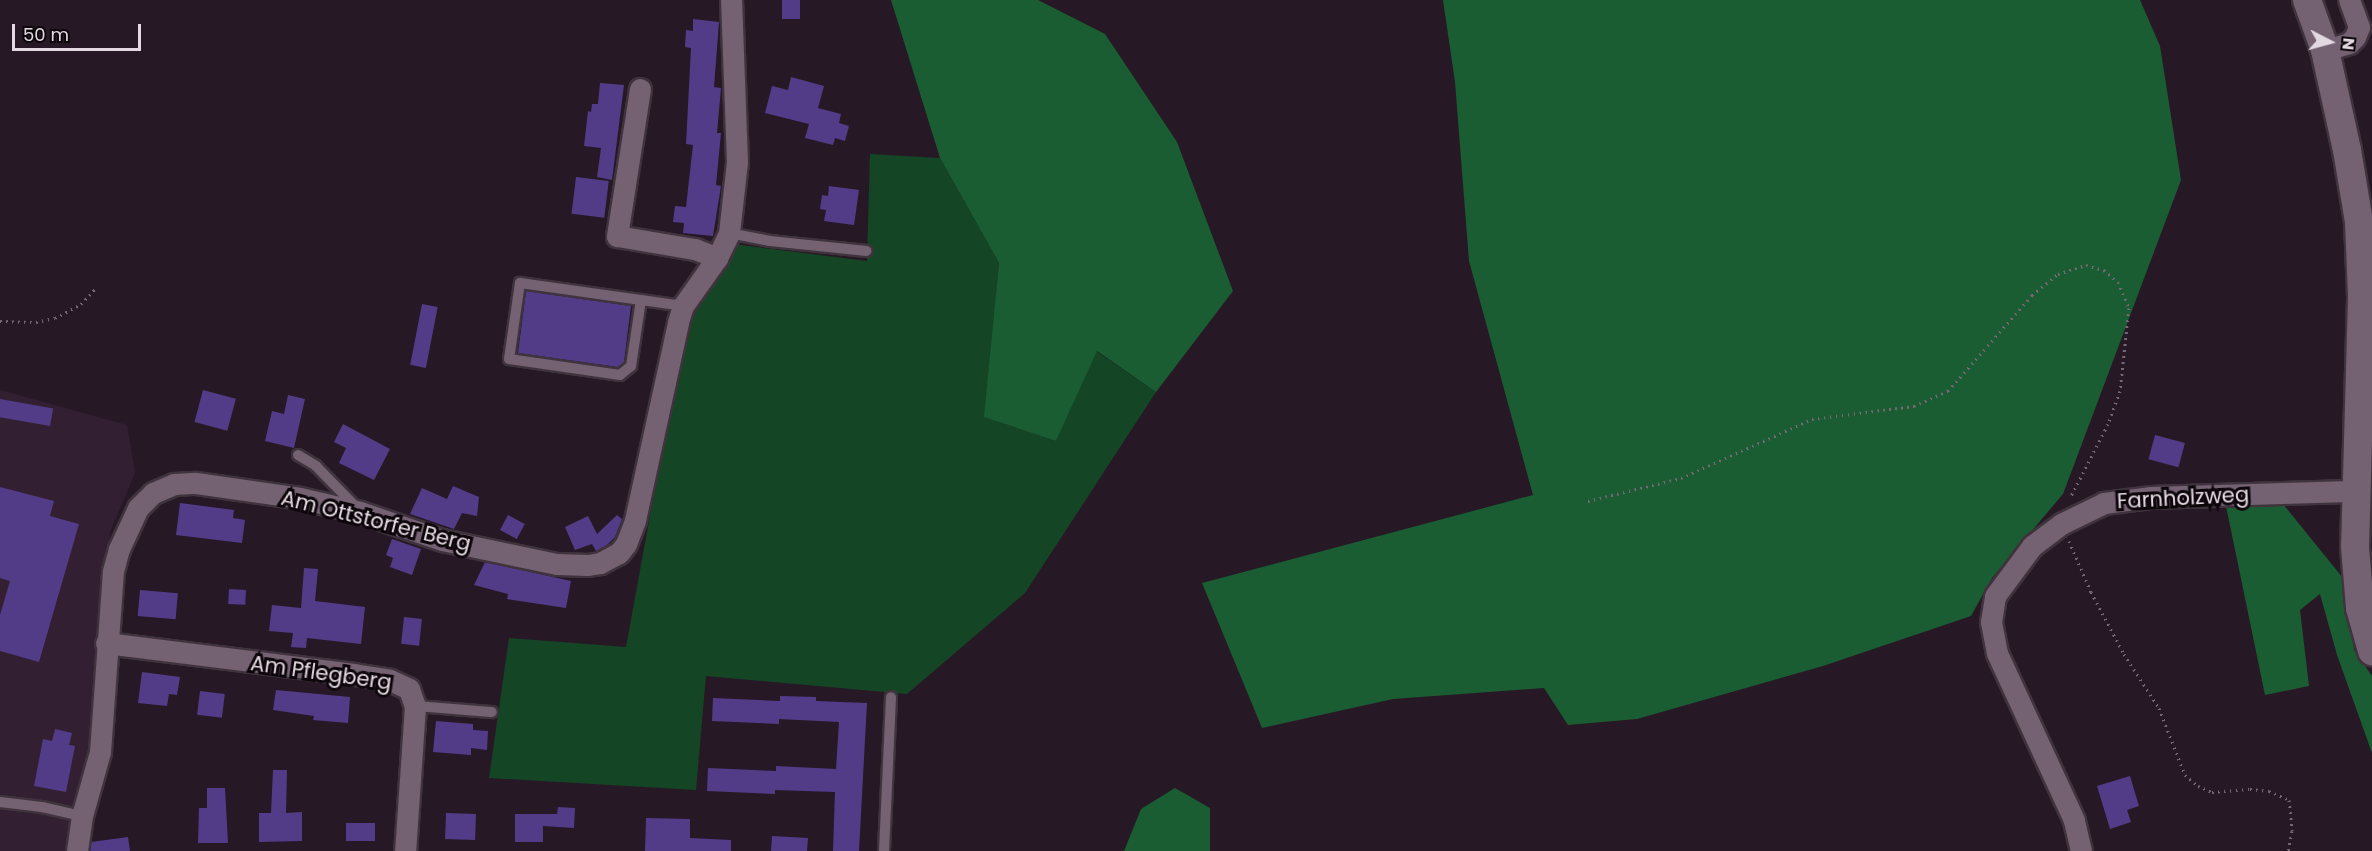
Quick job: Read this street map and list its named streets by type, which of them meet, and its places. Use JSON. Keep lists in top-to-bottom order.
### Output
{
  "streets": {
    "street": ["Farnholzweg", "Am Ottstorfer Berg", "Am Pflegberg"]
  },
  "crossings": [
    ["Am Ottstorfer Berg", "Am Pflegberg"]
  ],
  "scale_bar": "50 m",
  "north": "right"
}
